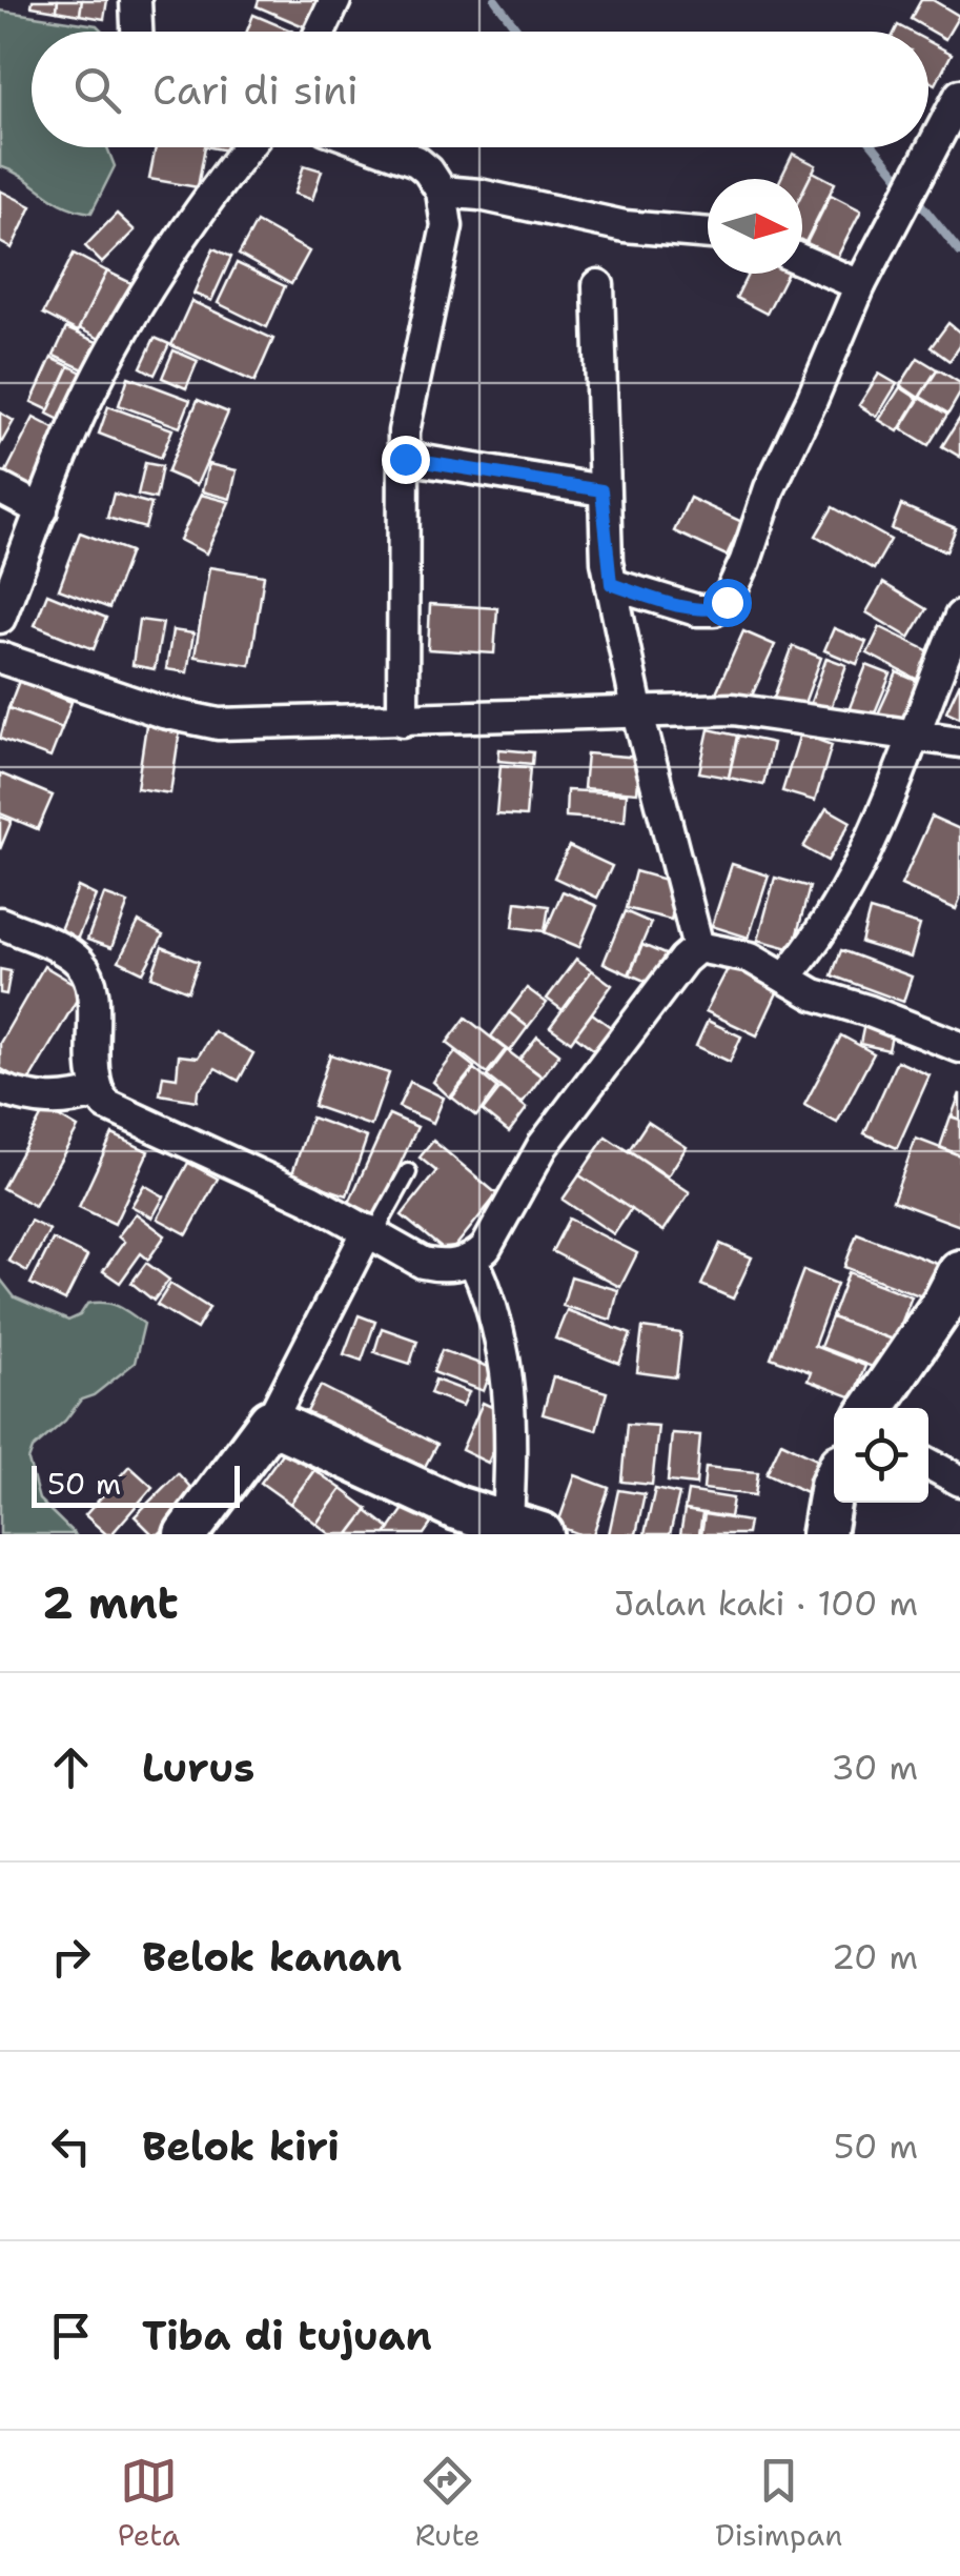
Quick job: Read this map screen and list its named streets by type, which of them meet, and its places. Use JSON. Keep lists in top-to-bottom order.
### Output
{
  "scale_bar": "50 m",
  "north": "right",
  "page": {
    "search": "Cari di sini",
    "scale": "50 m",
    "heading": ["2 mnt", "Jalan kaki · 100 m"],
    "list": [
      ["Lurus", "30 m"],
      ["Belok kanan", "20 m"],
      ["Belok kiri", "50 m"],
      "Tiba di tujuan"
    ],
    "nav": ["Peta", "Rute", "Disimpan"]
  }
}
